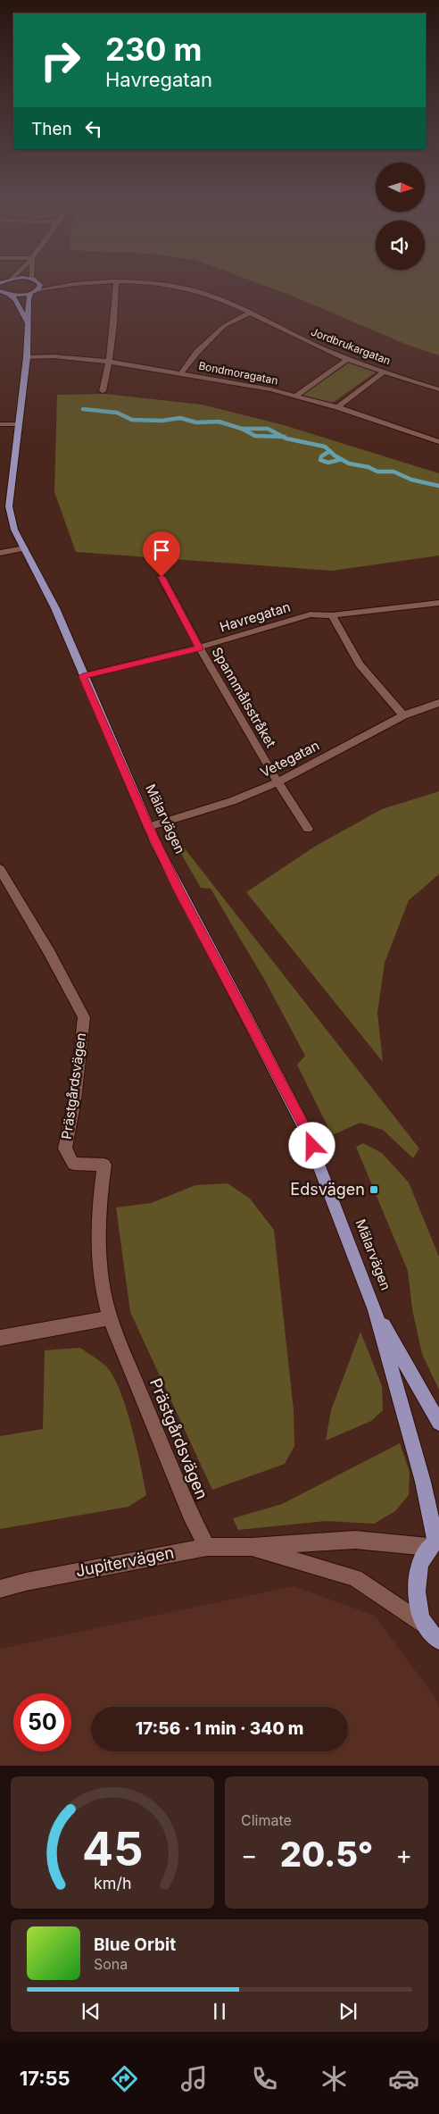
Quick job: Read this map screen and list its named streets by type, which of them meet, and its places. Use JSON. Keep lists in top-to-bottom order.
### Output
{
  "streets": {
    "main road": ["Mälarvägen"],
    "street": [
      "Jordbrukargatan",
      "Bondmoragatan",
      "Havregatan",
      "Spannmålsstråket",
      "Vetegatan",
      "Prästgårdsvägen",
      "Jupitervägen"
    ]
  },
  "crossings": [
    ["Bondmoragatan", "Mälarvägen"],
    ["Havregatan", "Spannmålsstråket"],
    ["Havregatan", "Mälarvägen"],
    ["Spannmålsstråket", "Vetegatan"],
    ["Vetegatan", "Mälarvägen"],
    ["Mälarvägen", "Jupitervägen"],
    ["Prästgårdsvägen", "Jupitervägen"]
  ],
  "places": {
    "transit": ["Edsvägen"]
  },
  "north": "right",
  "page": {
    "turn": ["230 m", "Havregatan"],
    "then": "Then",
    "limit": "50",
    "trip": "17:56 · 1 min · 340 m",
    "tile": "Climate",
    "heat": ["−", "20.5°", "+"],
    "song": ["Blue Orbit", "Sona"],
    "tabs": "17:55",
    "gauge": ["45", "km/h"]
  }
}
